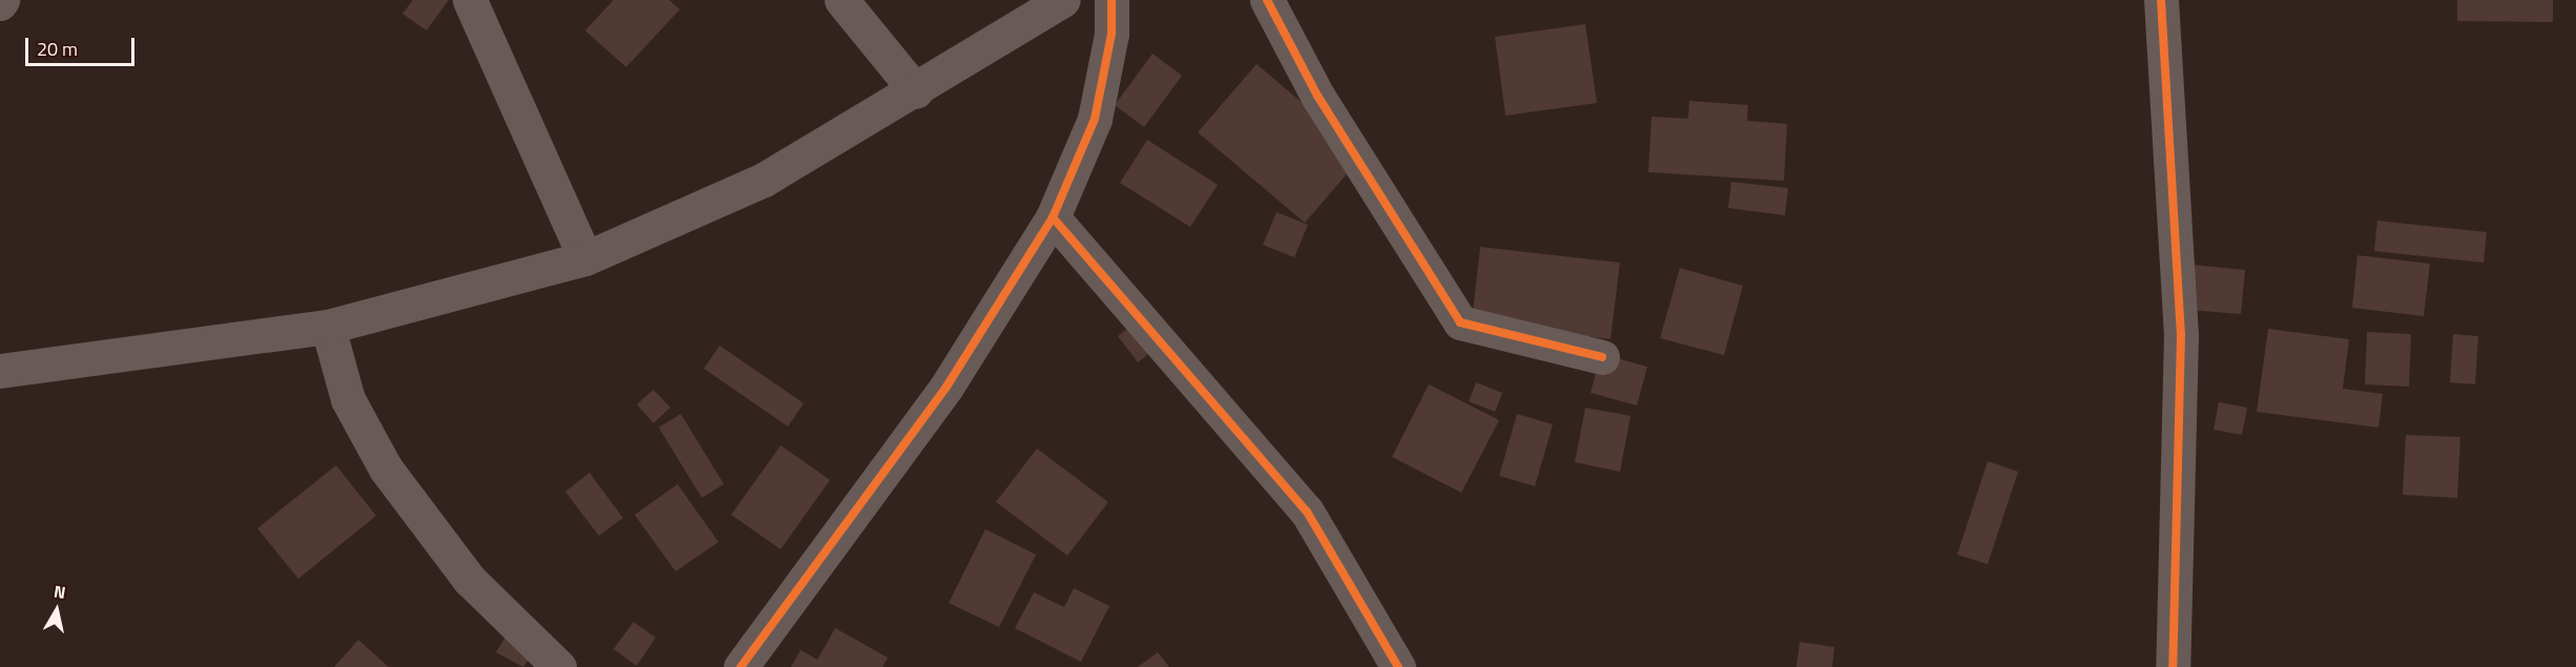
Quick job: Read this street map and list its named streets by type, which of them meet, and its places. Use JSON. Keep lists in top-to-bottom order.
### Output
{
  "scale_bar": "20 m",
  "north": "top"
}
